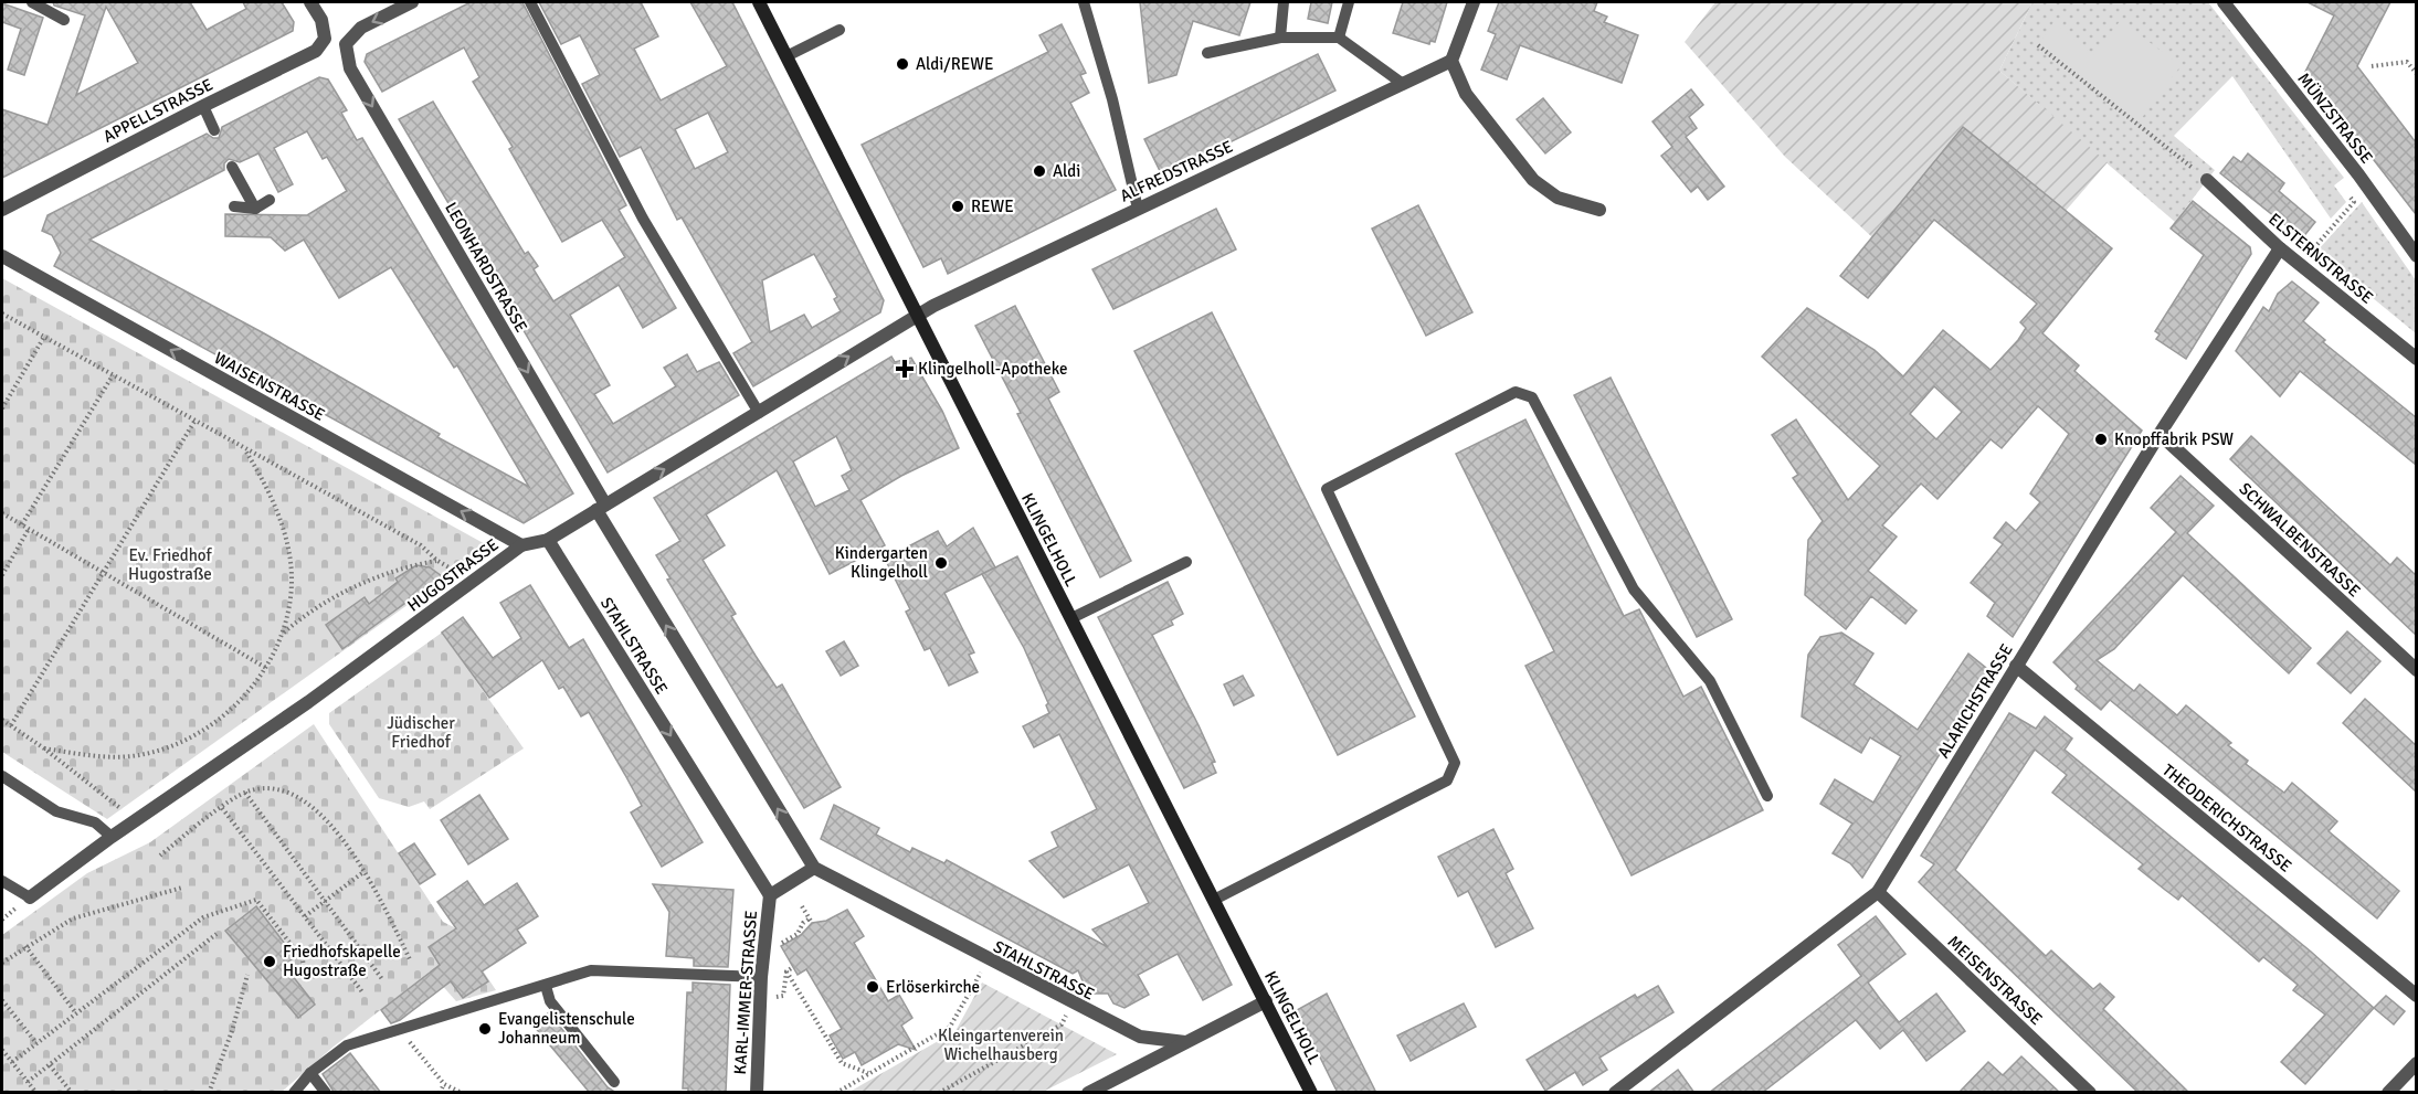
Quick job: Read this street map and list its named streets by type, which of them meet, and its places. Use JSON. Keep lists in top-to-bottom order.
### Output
{
  "streets": {
    "street": [
      "APPELLSTRASSE",
      "MÜNZSTRASSE",
      "ALFREDSTRASSE",
      "ELSTERNSTRASSE",
      "LEONHARDSTRASSE",
      "WAISENSTRASSE",
      "KLINGELHOLL",
      "SCHWALBENSTRASSE",
      "HUGOSTRASSE",
      "STAHLSTRASSE",
      "ALARICHSTRASSE",
      "THEODERICHSTRASSE",
      "MEISENSTRASSE",
      "KARL-IMMER-STRASSE"
    ]
  },
  "crossings": [
    ["ALFREDSTRASSE", "KLINGELHOLL"],
    ["ALFREDSTRASSE", "HUGOSTRASSE"],
    ["ELSTERNSTRASSE", "ALARICHSTRASSE"],
    ["LEONHARDSTRASSE", "HUGOSTRASSE"],
    ["WAISENSTRASSE", "HUGOSTRASSE"],
    ["KLINGELHOLL", "HUGOSTRASSE"],
    ["SCHWALBENSTRASSE", "ALARICHSTRASSE"],
    ["HUGOSTRASSE", "STAHLSTRASSE"],
    ["STAHLSTRASSE", "KARL-IMMER-STRASSE"],
    ["ALARICHSTRASSE", "THEODERICHSTRASSE"],
    ["ALARICHSTRASSE", "MEISENSTRASSE"]
  ],
  "one_way": ["LEONHARDSTRASSE", "WAISENSTRASSE"],
  "parks": ["Ev. Friedhof Hugostraße", "Jüdischer Friedhof", "Kleingartenverein Wichelhausberg"],
  "places": {
    "other": [
      "Aldi/REWE",
      "Aldi",
      "REWE",
      "Knopffabrik PSW",
      "Kindergarten Klingelholl",
      "Friedhofskapelle Hugostraße",
      "Erlöserkirche",
      "Evangelistenschule Johanneum"
    ],
    "health": ["Klingelholl-Apotheke"]
  }
}
